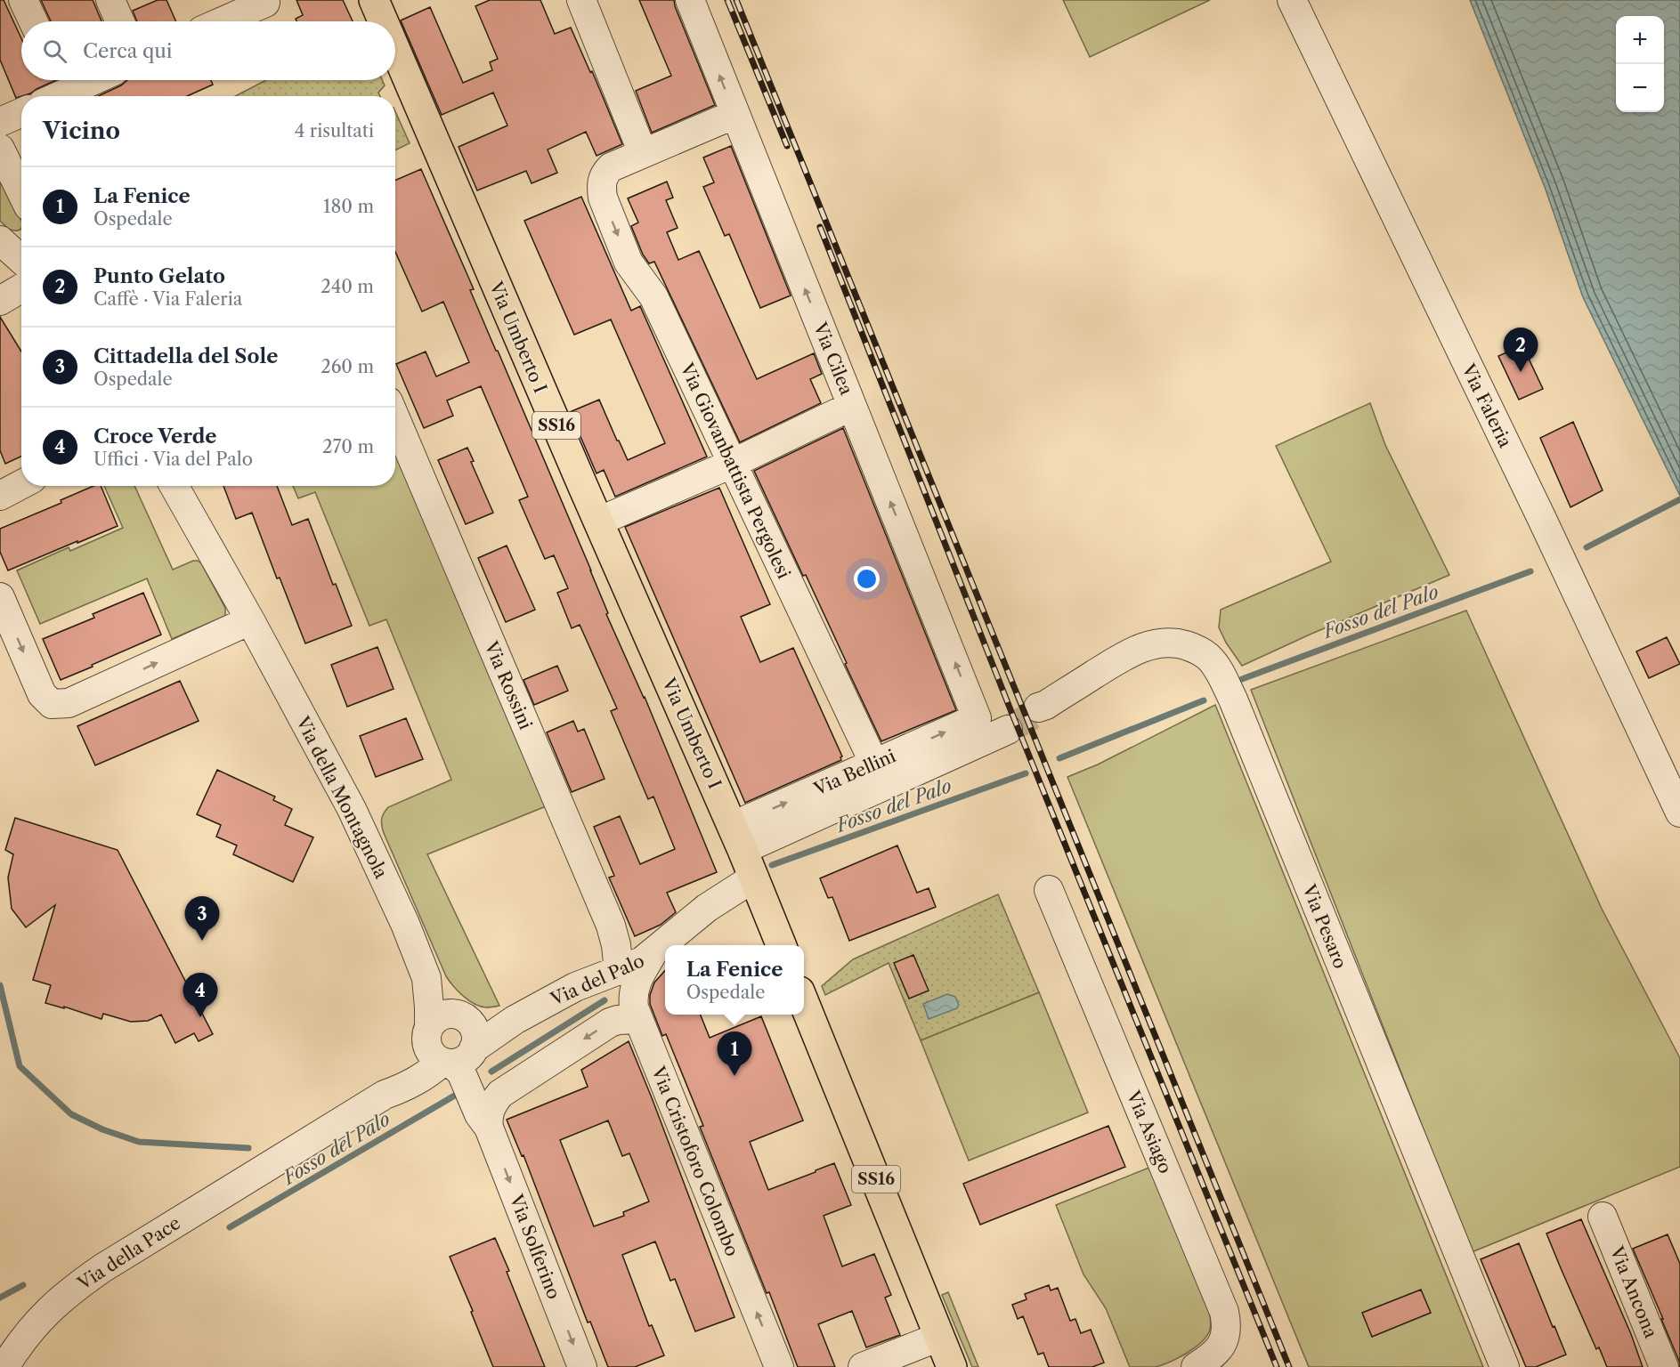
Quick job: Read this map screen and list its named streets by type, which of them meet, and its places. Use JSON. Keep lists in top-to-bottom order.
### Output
{
  "streets": {
    "main road": ["Via Umberto I", "SS16"],
    "street": [
      "Via Cilea",
      "Via Faleria",
      "Via Giovanbattista Pergolesi",
      "Via Rossini",
      "Via Bellini",
      "Via della Montagnola",
      "Via Pesaro",
      "Via del Palo",
      "Via Asiago",
      "Via Cristoforo Colombo",
      "Via Solferino",
      "Via della Pace",
      "Via Ancona"
    ]
  },
  "crossings": [
    ["Via Umberto I", "SS16"],
    ["Via Umberto I", "Via Bellini"],
    ["Via Cilea", "Via Bellini"],
    ["SS16", "Via Bellini"],
    ["SS16", "Via del Palo"],
    ["Via Giovanbattista Pergolesi", "Via Bellini"],
    ["Via Rossini", "Via del Palo"],
    ["Via della Montagnola", "Via del Palo"],
    ["Via della Montagnola", "Via Solferino"],
    ["Via del Palo", "Via Cristoforo Colombo"],
    ["Via del Palo", "Via Solferino"],
    ["Via del Palo", "Via della Pace"]
  ],
  "one_way": [
    "Via Cilea",
    "Via Giovanbattista Pergolesi",
    "Via Cristoforo Colombo",
    "Via Solferino"
  ],
  "water": ["Fosso del Palo"],
  "page": {
    "map_buttons": ["+", "−"],
    "search": "Cerca qui",
    "heading": ["Vicino", "4 risultati"],
    "list": [
      {
        "mark": "1",
        "name": "La Fenice",
        "note": "Ospedale",
        "value": "180 m"
      },
      {
        "mark": "2",
        "name": "Punto Gelato",
        "note": "Caffè · Via Faleria",
        "value": "240 m"
      },
      {
        "mark": "3",
        "name": "Cittadella del Sole",
        "note": "Ospedale",
        "value": "260 m"
      },
      {
        "mark": "4",
        "name": "Croce Verde",
        "note": "Uffici · Via del Palo",
        "value": "270 m"
      }
    ],
    "pins": [
      "2",
      "3",
      "4",
      "1"
    ],
    "popup": ["La Fenice", "Ospedale"]
  }
}
